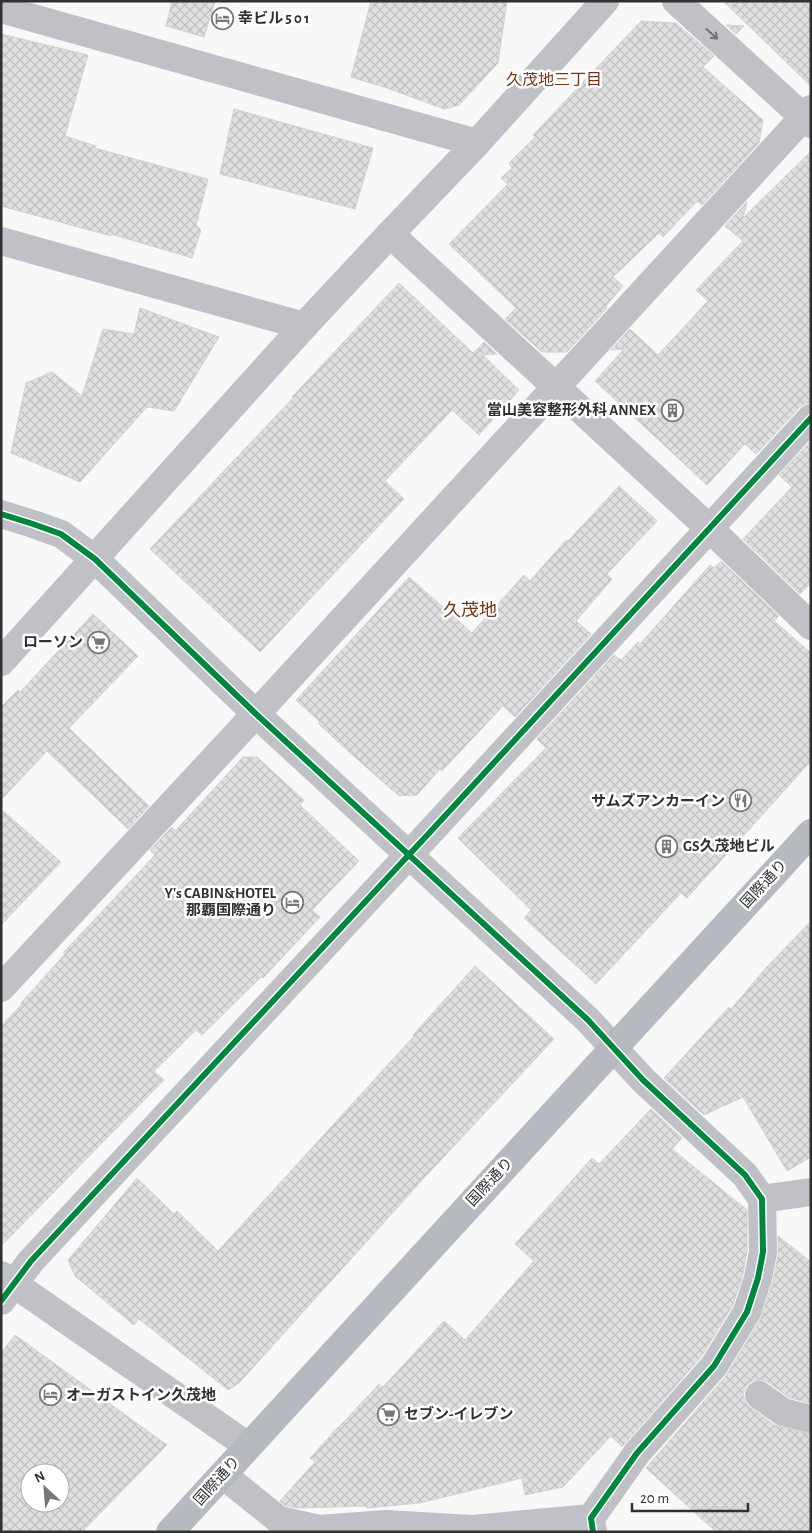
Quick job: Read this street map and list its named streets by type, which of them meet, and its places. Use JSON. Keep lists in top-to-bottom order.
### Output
{
  "streets": {
    "main road": ["国際通り"]
  },
  "districts": ["久茂地三丁目", "久茂地"],
  "places": {
    "hotel": ["幸ビル 5 0 1", "Y's CABIN&HOTEL 那覇国際通り", "オーガストイン久茂地"],
    "building": ["當山美容整形外科 ANNEX", "GS久茂地ビル"],
    "supermarket": ["ローソン", "セブン-イレブン"],
    "restaurant": ["サムズアンカーイン"]
  },
  "scale_bar": "20 m",
  "north": "top left"
}
